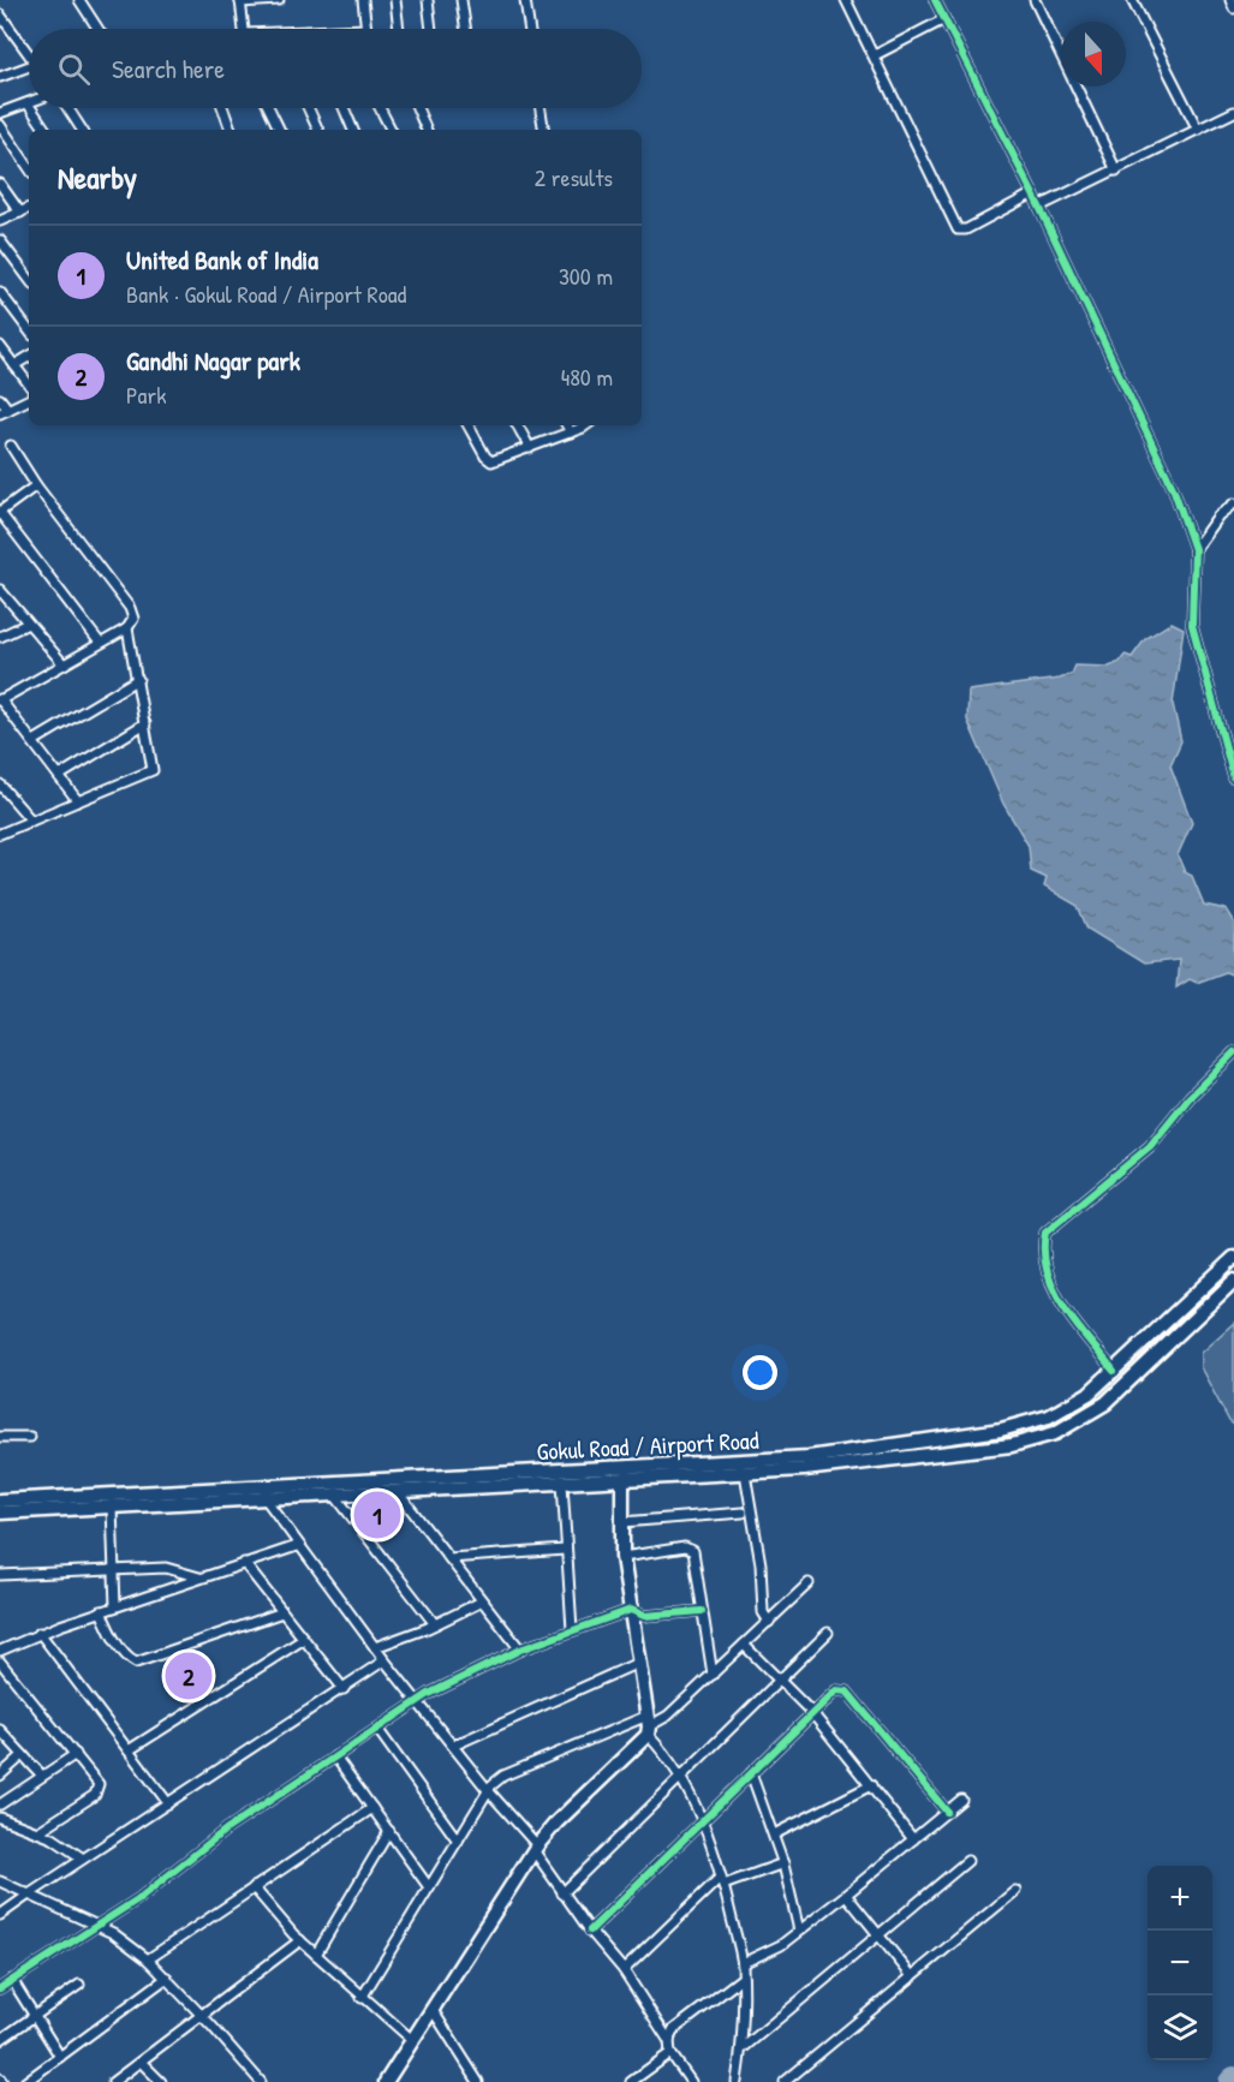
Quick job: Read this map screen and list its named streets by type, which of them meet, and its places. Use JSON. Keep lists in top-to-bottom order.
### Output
{
  "streets": {
    "main road": ["Gokul Road / Airport Road"]
  },
  "north": "bottom",
  "page": {
    "search": "Search here",
    "heading": ["Nearby", "2 results"],
    "list": [
      {
        "mark": "1",
        "name": "United Bank of India",
        "note": "Bank · Gokul Road / Airport Road",
        "value": "300 m"
      },
      {
        "mark": "2",
        "name": "Gandhi Nagar park",
        "note": "Park",
        "value": "480 m"
      }
    ],
    "pins": ["1", "2"],
    "map_buttons": ["+", "−"]
  }
}
